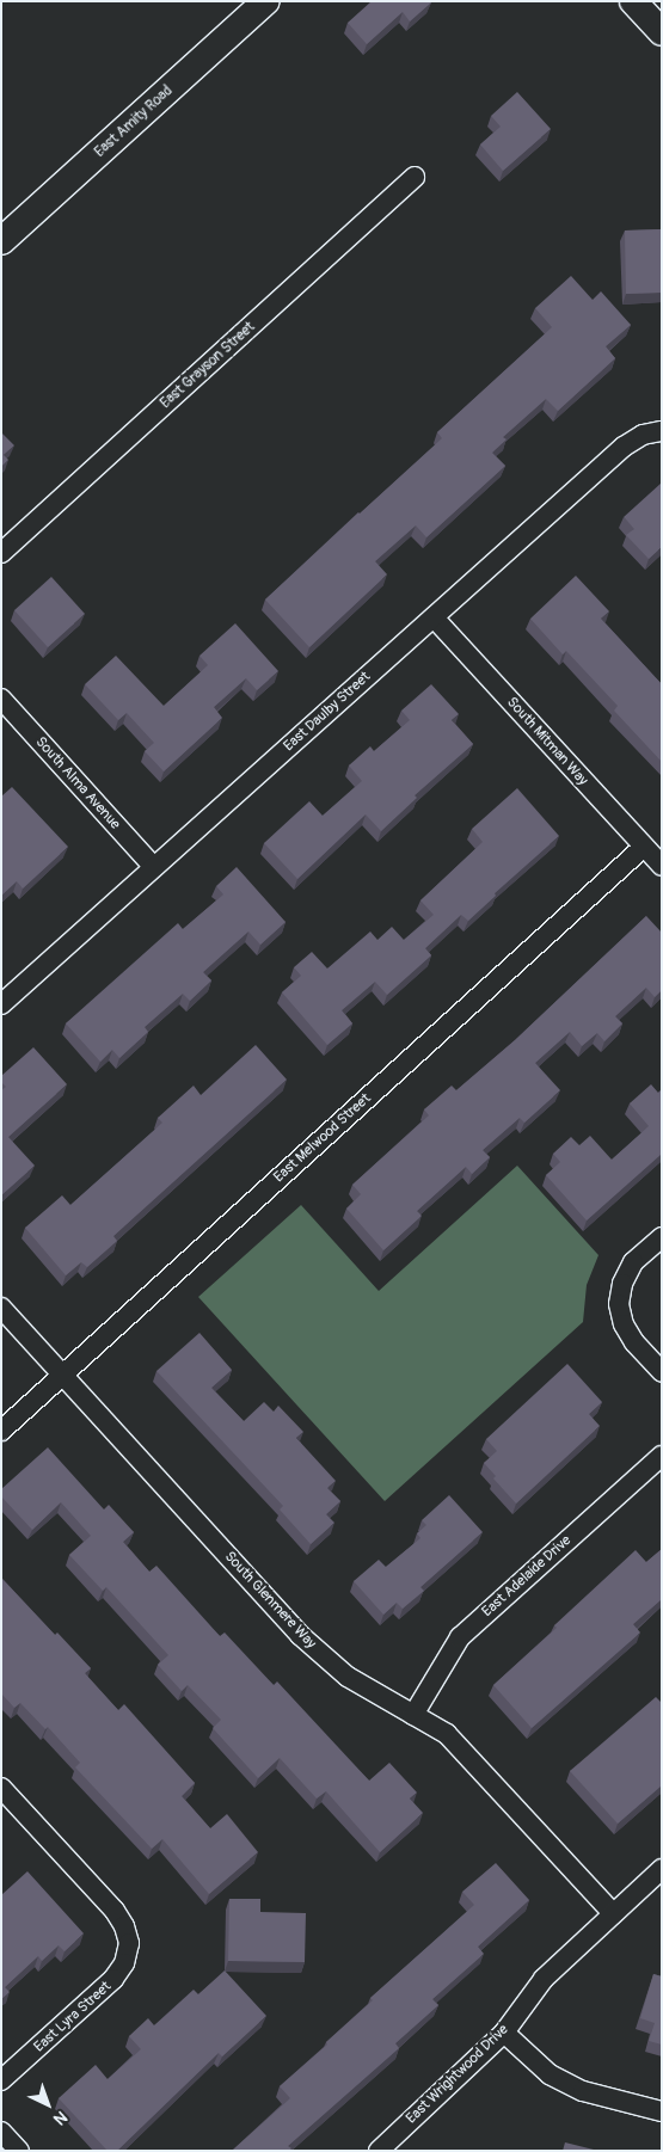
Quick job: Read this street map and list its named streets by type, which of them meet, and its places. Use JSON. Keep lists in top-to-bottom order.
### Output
{
  "streets": {
    "main road": ["East Amity Road"],
    "street": [
      "East Grayson Street",
      "East Daulby Street",
      "South Mitman Way",
      "South Alma Avenue",
      "East Melwood Street",
      "East Adelaide Drive",
      "South Glenmere Way",
      "East Lyra Street",
      "East Wrightwood Drive"
    ]
  },
  "crossings": [
    ["East Daulby Street", "South Mitman Way"],
    ["East Daulby Street", "South Alma Avenue"],
    ["South Mitman Way", "East Melwood Street"],
    ["East Melwood Street", "South Glenmere Way"],
    ["East Adelaide Drive", "South Glenmere Way"],
    ["South Glenmere Way", "East Wrightwood Drive"]
  ],
  "north": "bottom right"
}
